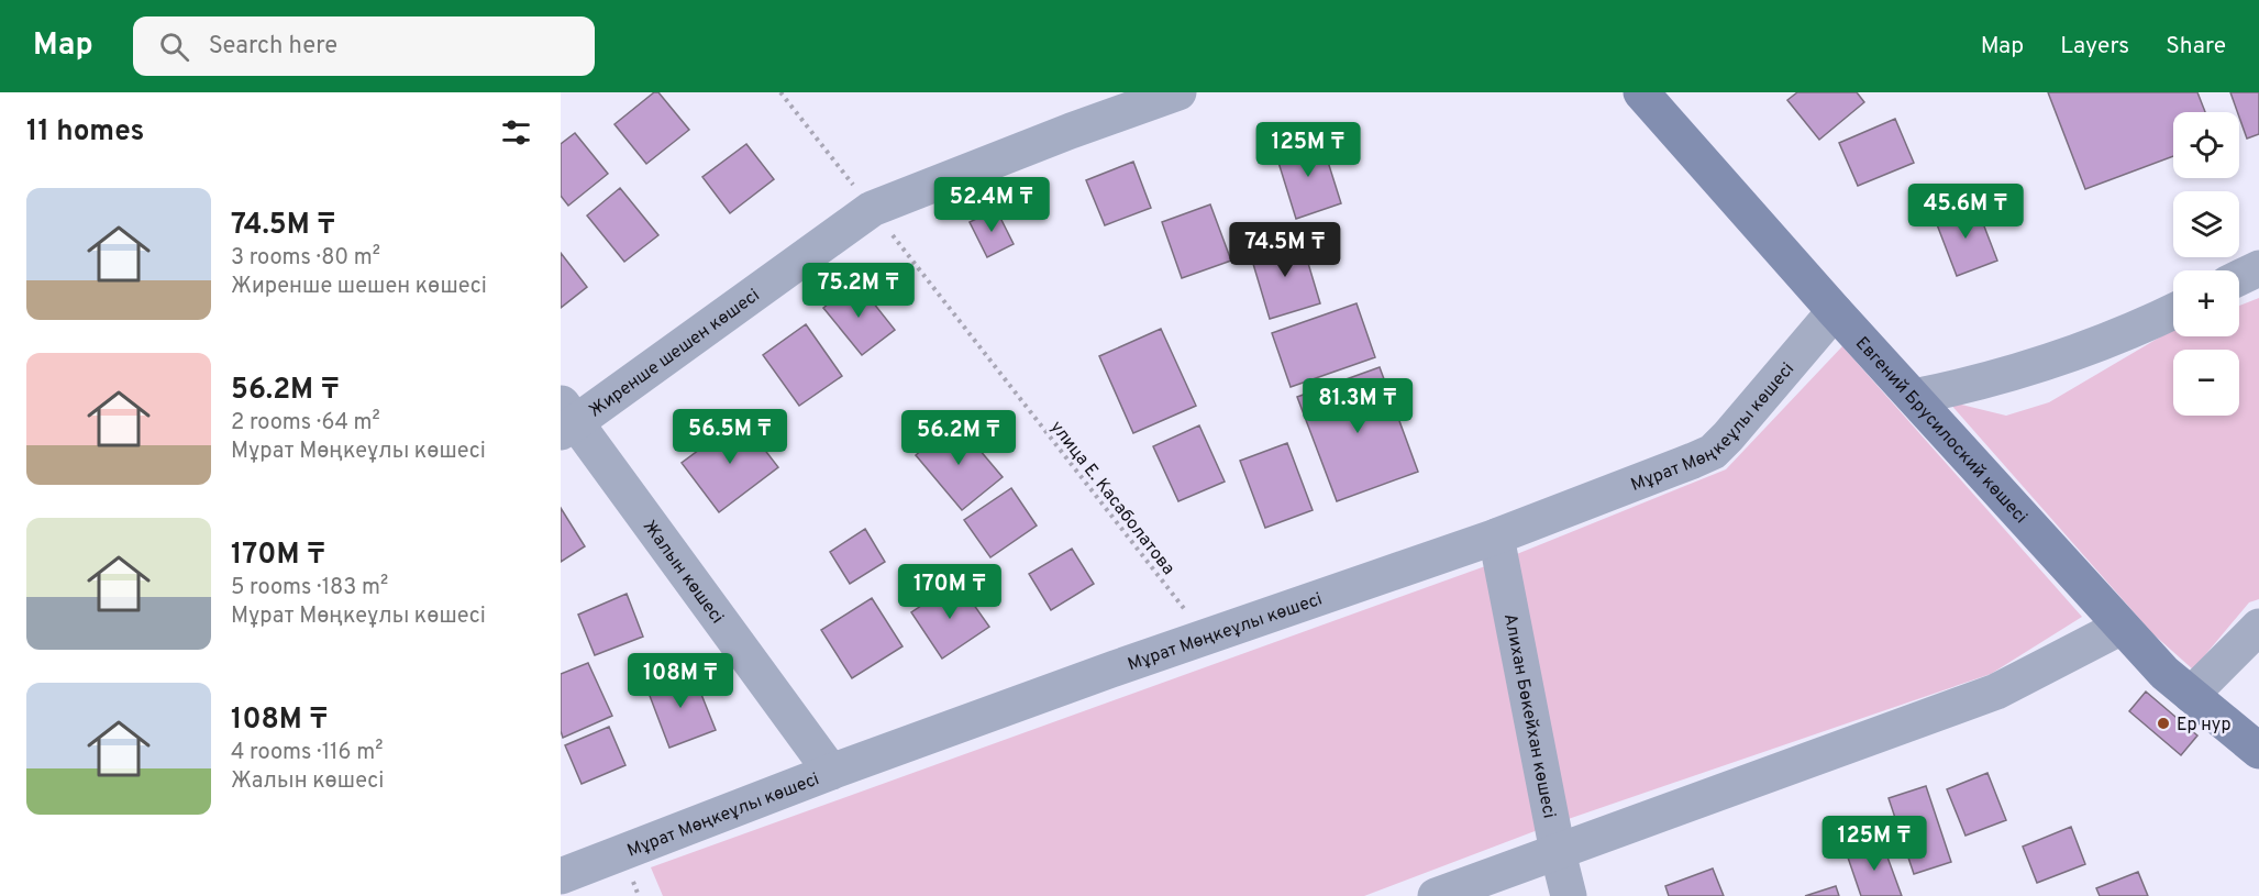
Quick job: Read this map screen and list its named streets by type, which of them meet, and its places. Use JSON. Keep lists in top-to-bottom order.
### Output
{
  "streets": {
    "main road": ["Евгений Брусилоский көшесі"],
    "street": [
      "Жиренше шешен көшесі",
      "Мұрат Мөңкеұлы көшесі",
      "Жалын көшесі",
      "Алихан Бөкейхан көшесі"
    ],
    "path": ["улица Е. Касаболатова"]
  },
  "crossings": [
    ["Жиренше шешен көшесі", "улица Е. Касаболатова"],
    ["Жиренше шешен көшесі", "Жалын көшесі"],
    ["Мұрат Мөңкеұлы көшесі", "Евгений Брусилоский көшесі"],
    ["Мұрат Мөңкеұлы көшесі", "улица Е. Касаболатова"],
    ["Мұрат Мөңкеұлы көшесі", "Жалын көшесі"],
    ["Мұрат Мөңкеұлы көшесі", "Алихан Бөкейхан көшесі"]
  ],
  "places": ["Ер нур"],
  "page": {
    "header": "Map",
    "search": "Search here",
    "nav": ["Map", "Layers", "Share"],
    "heading": "11 homes",
    "map_buttons": ["+", "−"],
    "price": [
      "125M ₸",
      "52.4M ₸",
      "45.6M ₸",
      "74.5M ₸",
      "75.2M ₸",
      "81.3M ₸",
      "56.5M ₸",
      "56.2M ₸",
      "170M ₸",
      "108M ₸",
      "125M ₸"
    ],
    "list": [
      {
        "name": "74.5M ₸",
        "note": "3 rooms · 80 m² · Жиренше шешен көшесі"
      },
      {
        "name": "56.2M ₸",
        "note": "2 rooms · 64 m² · Мұрат Мөңкеұлы көшесі"
      },
      {
        "name": "170M ₸",
        "note": "5 rooms · 183 m² · Мұрат Мөңкеұлы көшесі"
      },
      {
        "name": "108M ₸",
        "note": "4 rooms · 116 m² · Жалын көшесі"
      }
    ]
  }
}
